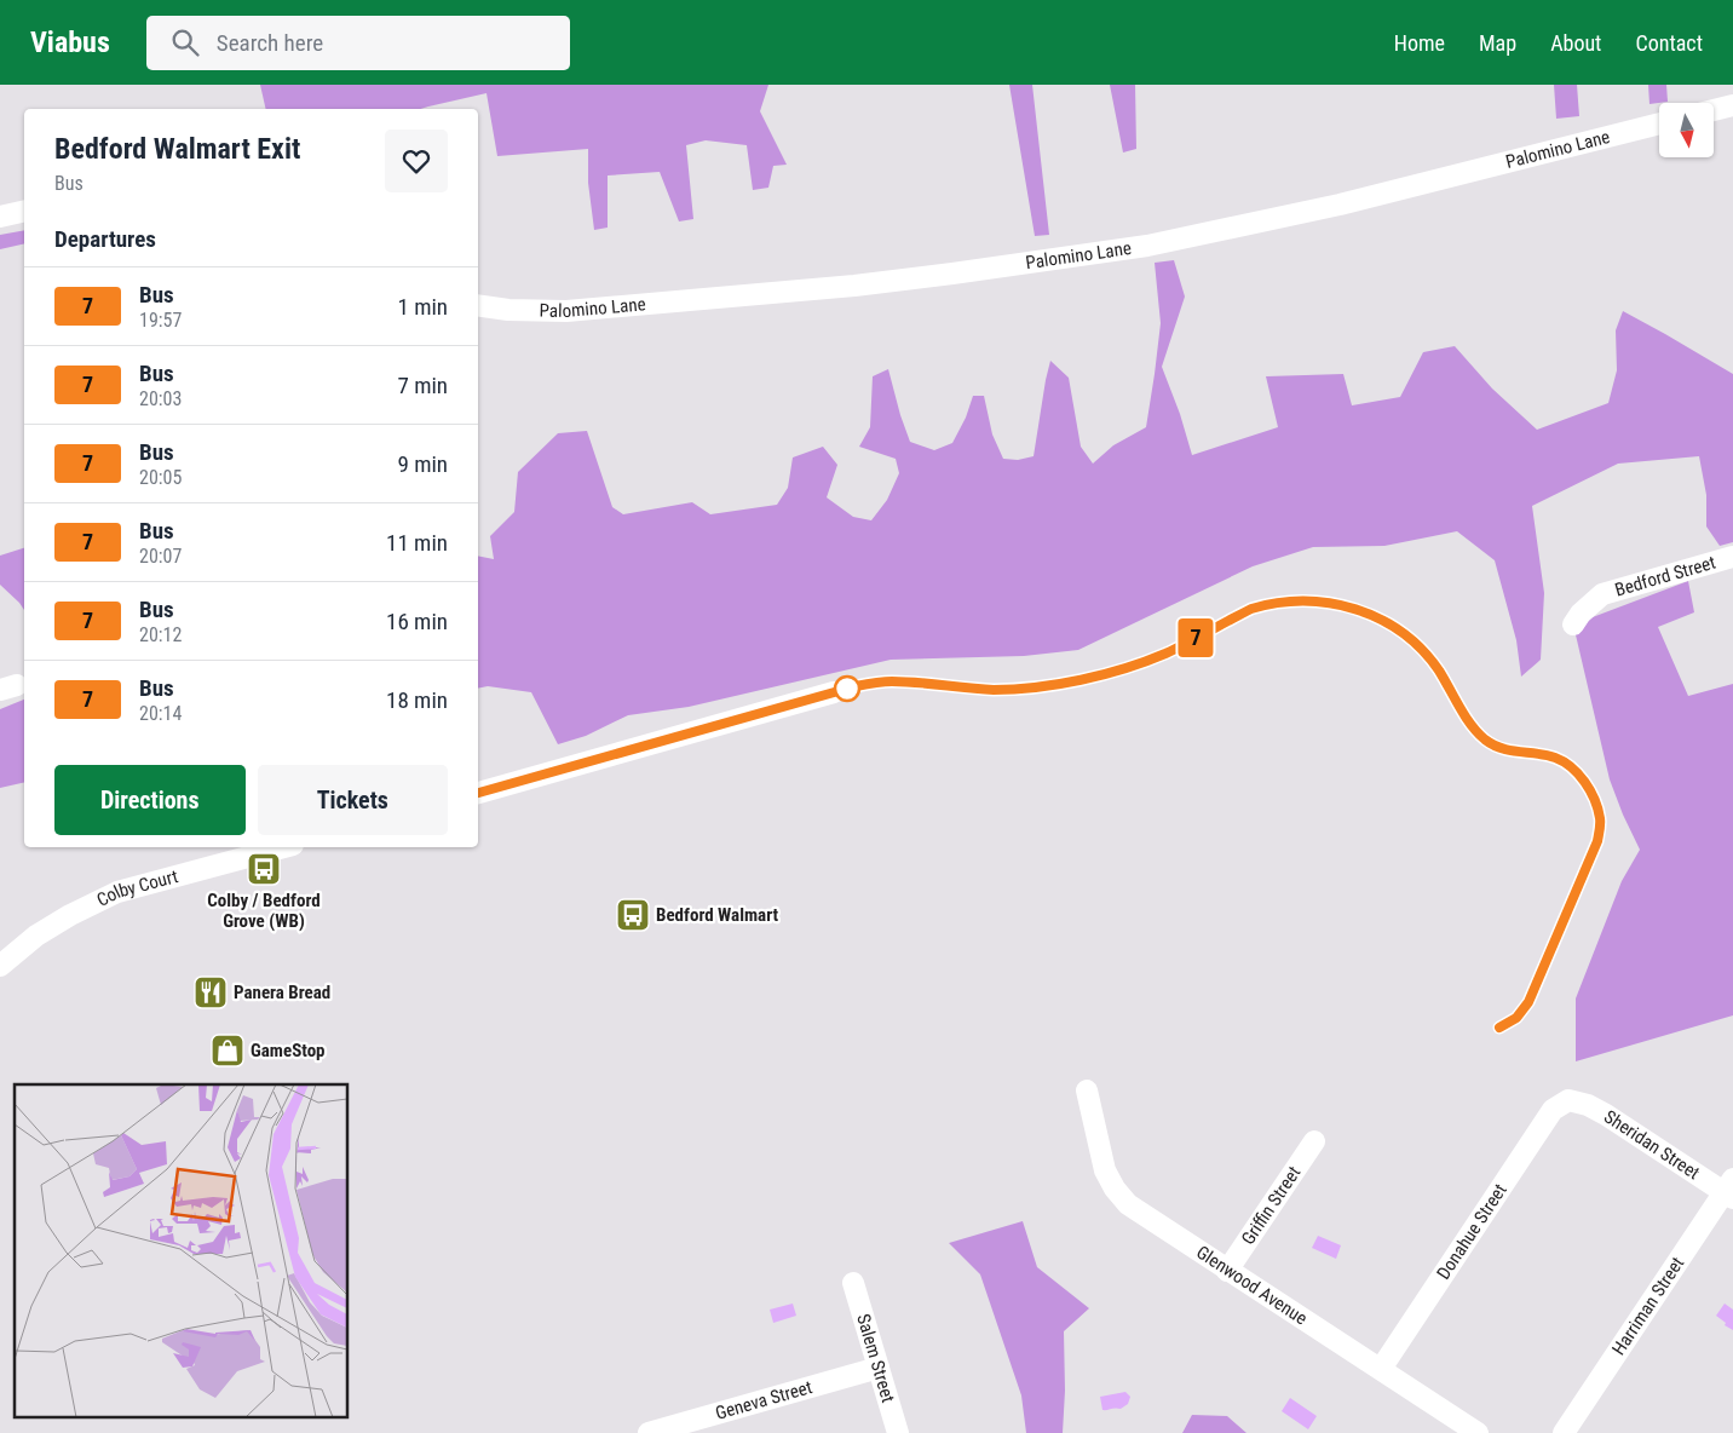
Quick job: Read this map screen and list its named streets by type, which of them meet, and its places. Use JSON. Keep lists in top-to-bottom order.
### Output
{
  "streets": {
    "street": [
      "Palomino Lane",
      "Bedford Street",
      "Colby Court",
      "Sheridan Street",
      "Griffin Street",
      "Donahue Street",
      "Glenwood Avenue",
      "Harriman Street",
      "Salem Street",
      "Geneva Street"
    ]
  },
  "crossings": [
    ["Sheridan Street", "Donahue Street"],
    ["Sheridan Street", "Harriman Street"],
    ["Griffin Street", "Glenwood Avenue"],
    ["Donahue Street", "Glenwood Avenue"],
    ["Salem Street", "Geneva Street"]
  ],
  "places": {
    "bus stop": ["Colby / Bedford Grove (WB)", "Bedford Walmart"],
    "restaurant": ["Panera Bread"],
    "shop": ["GameStop"]
  },
  "lines": ["bus line 7"],
  "north": "bottom",
  "page": {
    "header": "Viabus",
    "search": "Search here",
    "nav": [
      "Home",
      "Map",
      "About",
      "Contact"
    ],
    "on_map": "7",
    "heading": [
      ["Bedford Walmart Exit", "Bus"],
      "Departures"
    ],
    "list": [
      {
        "mark": "7",
        "name": "Bus",
        "note": "19:57",
        "value": "1 min"
      },
      {
        "mark": "7",
        "name": "Bus",
        "note": "20:03",
        "value": "7 min"
      },
      {
        "mark": "7",
        "name": "Bus",
        "note": "20:05",
        "value": "9 min"
      },
      {
        "mark": "7",
        "name": "Bus",
        "note": "20:07",
        "value": "11 min"
      },
      {
        "mark": "7",
        "name": "Bus",
        "note": "20:12",
        "value": "16 min"
      },
      {
        "mark": "7",
        "name": "Bus",
        "note": "20:14",
        "value": "18 min"
      }
    ],
    "buttons": ["Directions", "Tickets"]
  }
}
